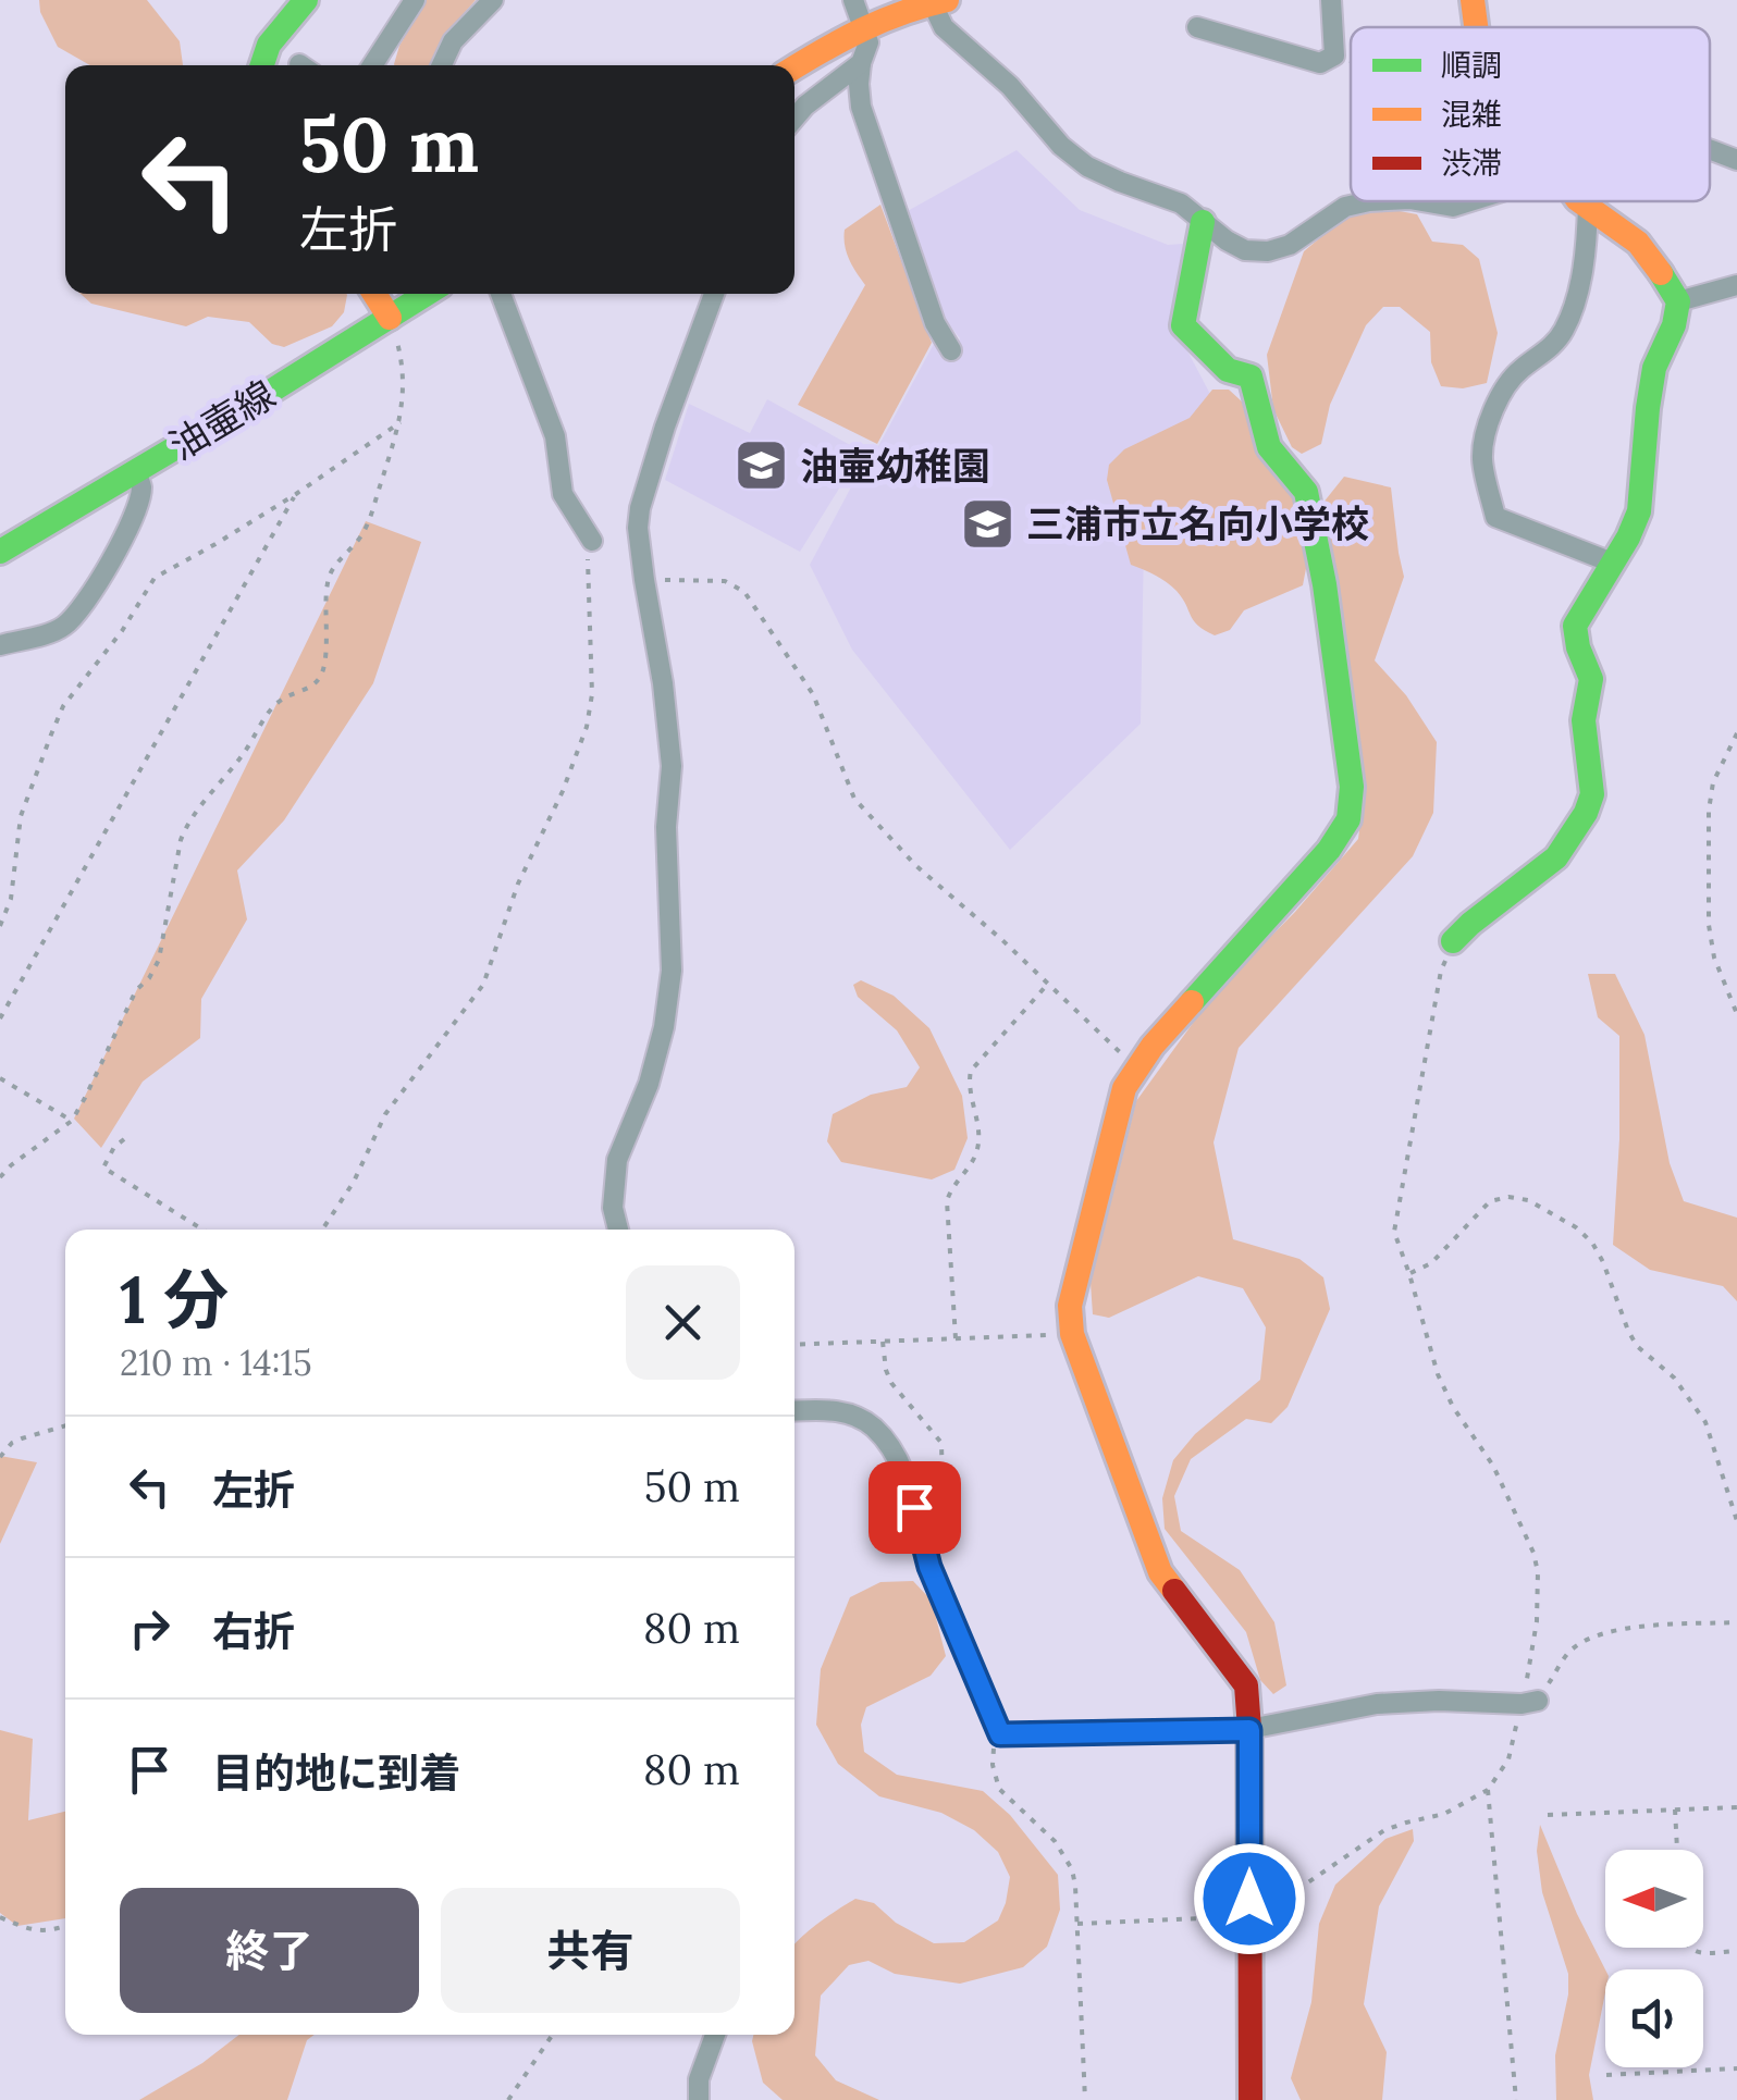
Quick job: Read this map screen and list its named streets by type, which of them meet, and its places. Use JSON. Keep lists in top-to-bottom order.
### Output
{
  "streets": {
    "street": ["油壷線"]
  },
  "places": {
    "school or university": ["油壷幼稚園", "三浦市立名向小学校"]
  },
  "legend": ["順調", "混雑", "渋滞"],
  "north": "left",
  "page": {
    "turn": ["50 m", "左折"],
    "heading": ["1 分", "210 m · 14:15"],
    "list": [
      {
        "name": "左折",
        "value": "50 m"
      },
      {
        "name": "右折",
        "value": "80 m"
      },
      {
        "name": "目的地に到着",
        "value": "80 m"
      }
    ],
    "buttons": ["終了", "共有"]
  }
}
